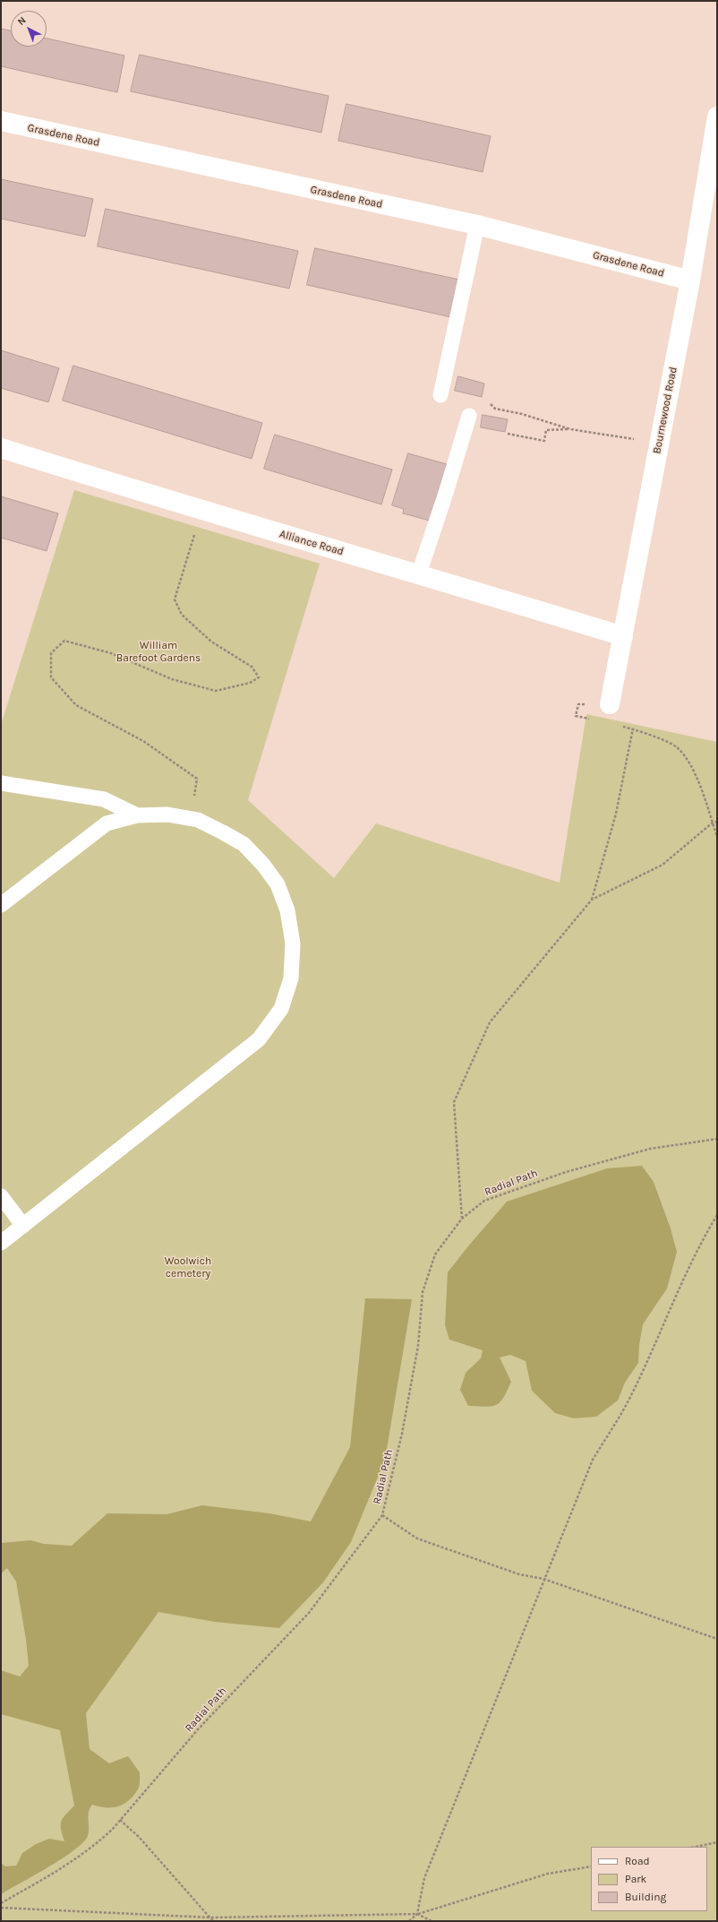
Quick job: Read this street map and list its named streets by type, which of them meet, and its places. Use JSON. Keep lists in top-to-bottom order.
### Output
{
  "streets": {
    "street": ["Grasdene Road", "Bournewood Road", "Alliance Road"],
    "path": ["Radial Path"]
  },
  "crossings": [
    ["Grasdene Road", "Bournewood Road"],
    ["Bournewood Road", "Alliance Road"]
  ],
  "parks": ["William Barefoot Gardens", "Woolwich cemetery"],
  "legend": ["Road", "Park", "Building"],
  "north": "top left"
}
